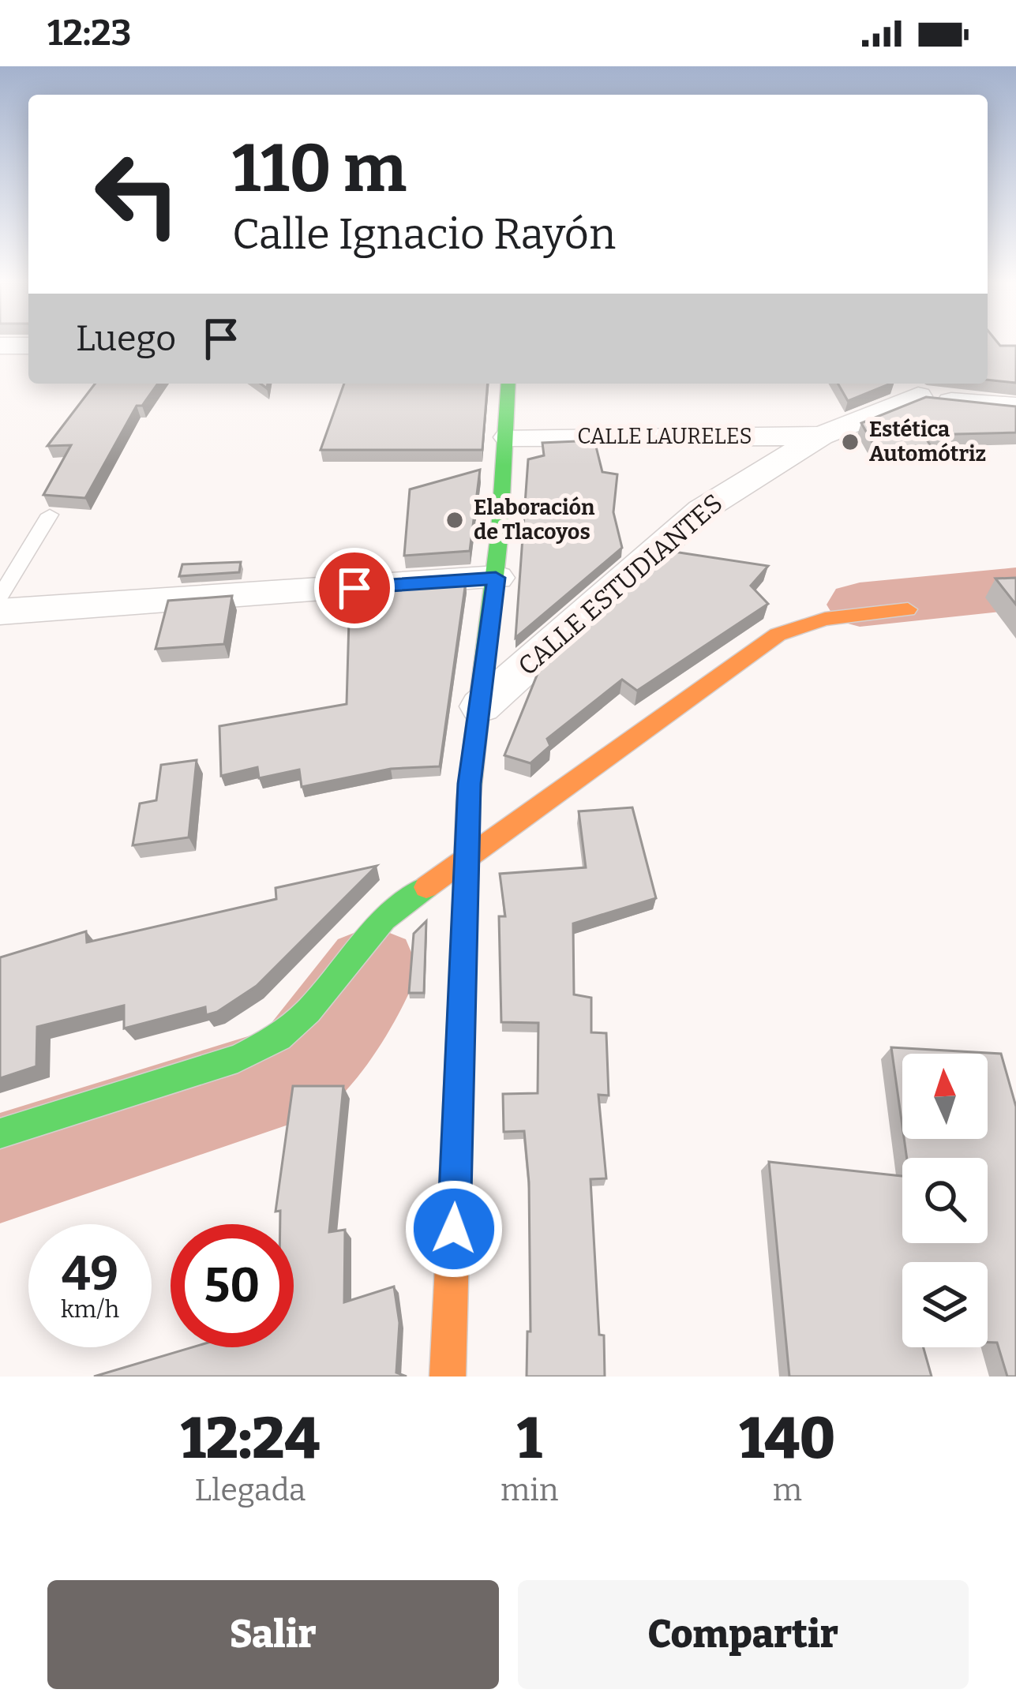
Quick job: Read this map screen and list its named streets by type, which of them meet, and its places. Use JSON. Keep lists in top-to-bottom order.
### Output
{
  "streets": {
    "street": ["CALLE LAURELES", "CALLE ESTUDIANTES"]
  },
  "crossings": [
    ["CALLE LAURELES", "CALLE ESTUDIANTES"]
  ],
  "places": ["Estética Automótriz", "Elaboración de Tlacoyos"],
  "north": "top",
  "page": {
    "status": "12:23",
    "turn": ["110 m", "Calle Ignacio Rayón"],
    "then": "Luego",
    "speed": "49 km/h",
    "limit": "50",
    "eta": [
      "12:24",
      "Llegada",
      "1",
      "min",
      "140",
      "m"
    ],
    "buttons": ["Salir", "Compartir"]
  }
}
